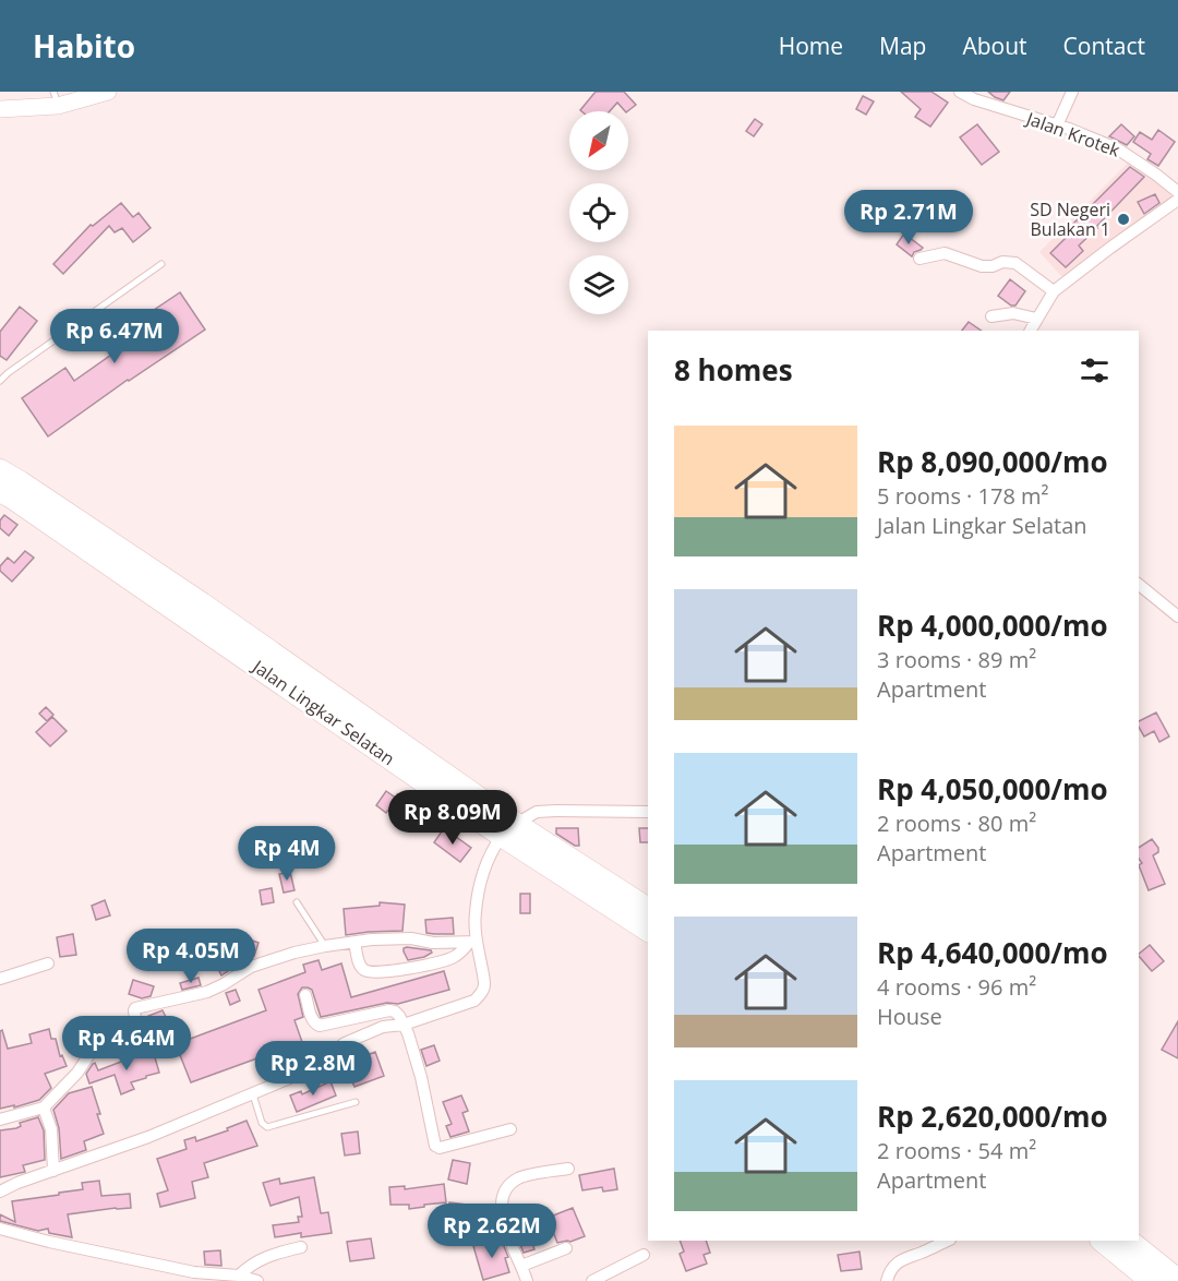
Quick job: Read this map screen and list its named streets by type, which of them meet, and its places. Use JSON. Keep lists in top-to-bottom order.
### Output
{
  "streets": {
    "highway": ["Jalan Lingkar Selatan"],
    "street": ["Jalan Krotek"]
  },
  "places": ["SD Negeri Bulakan 1"],
  "north": "bottom left",
  "page": {
    "header": "Habito",
    "nav": [
      "Home",
      "Map",
      "About",
      "Contact"
    ],
    "price": [
      "Rp 2.71M",
      "Rp 6.47M",
      "Rp 8.09M",
      "Rp 4M",
      "Rp 4.05M",
      "Rp 4.64M",
      "Rp 2.8M",
      "Rp 2.62M"
    ],
    "heading": "8 homes",
    "list": [
      {
        "name": "Rp 8,090,000/mo",
        "note": "5 rooms · 178 m² · Jalan Lingkar Selatan"
      },
      {
        "name": "Rp 4,000,000/mo",
        "note": "3 rooms · 89 m² · Apartment"
      },
      {
        "name": "Rp 4,050,000/mo",
        "note": "2 rooms · 80 m² · Apartment"
      },
      {
        "name": "Rp 4,640,000/mo",
        "note": "4 rooms · 96 m² · House"
      },
      {
        "name": "Rp 2,620,000/mo",
        "note": "2 rooms · 54 m² · Apartment"
      }
    ]
  }
}
